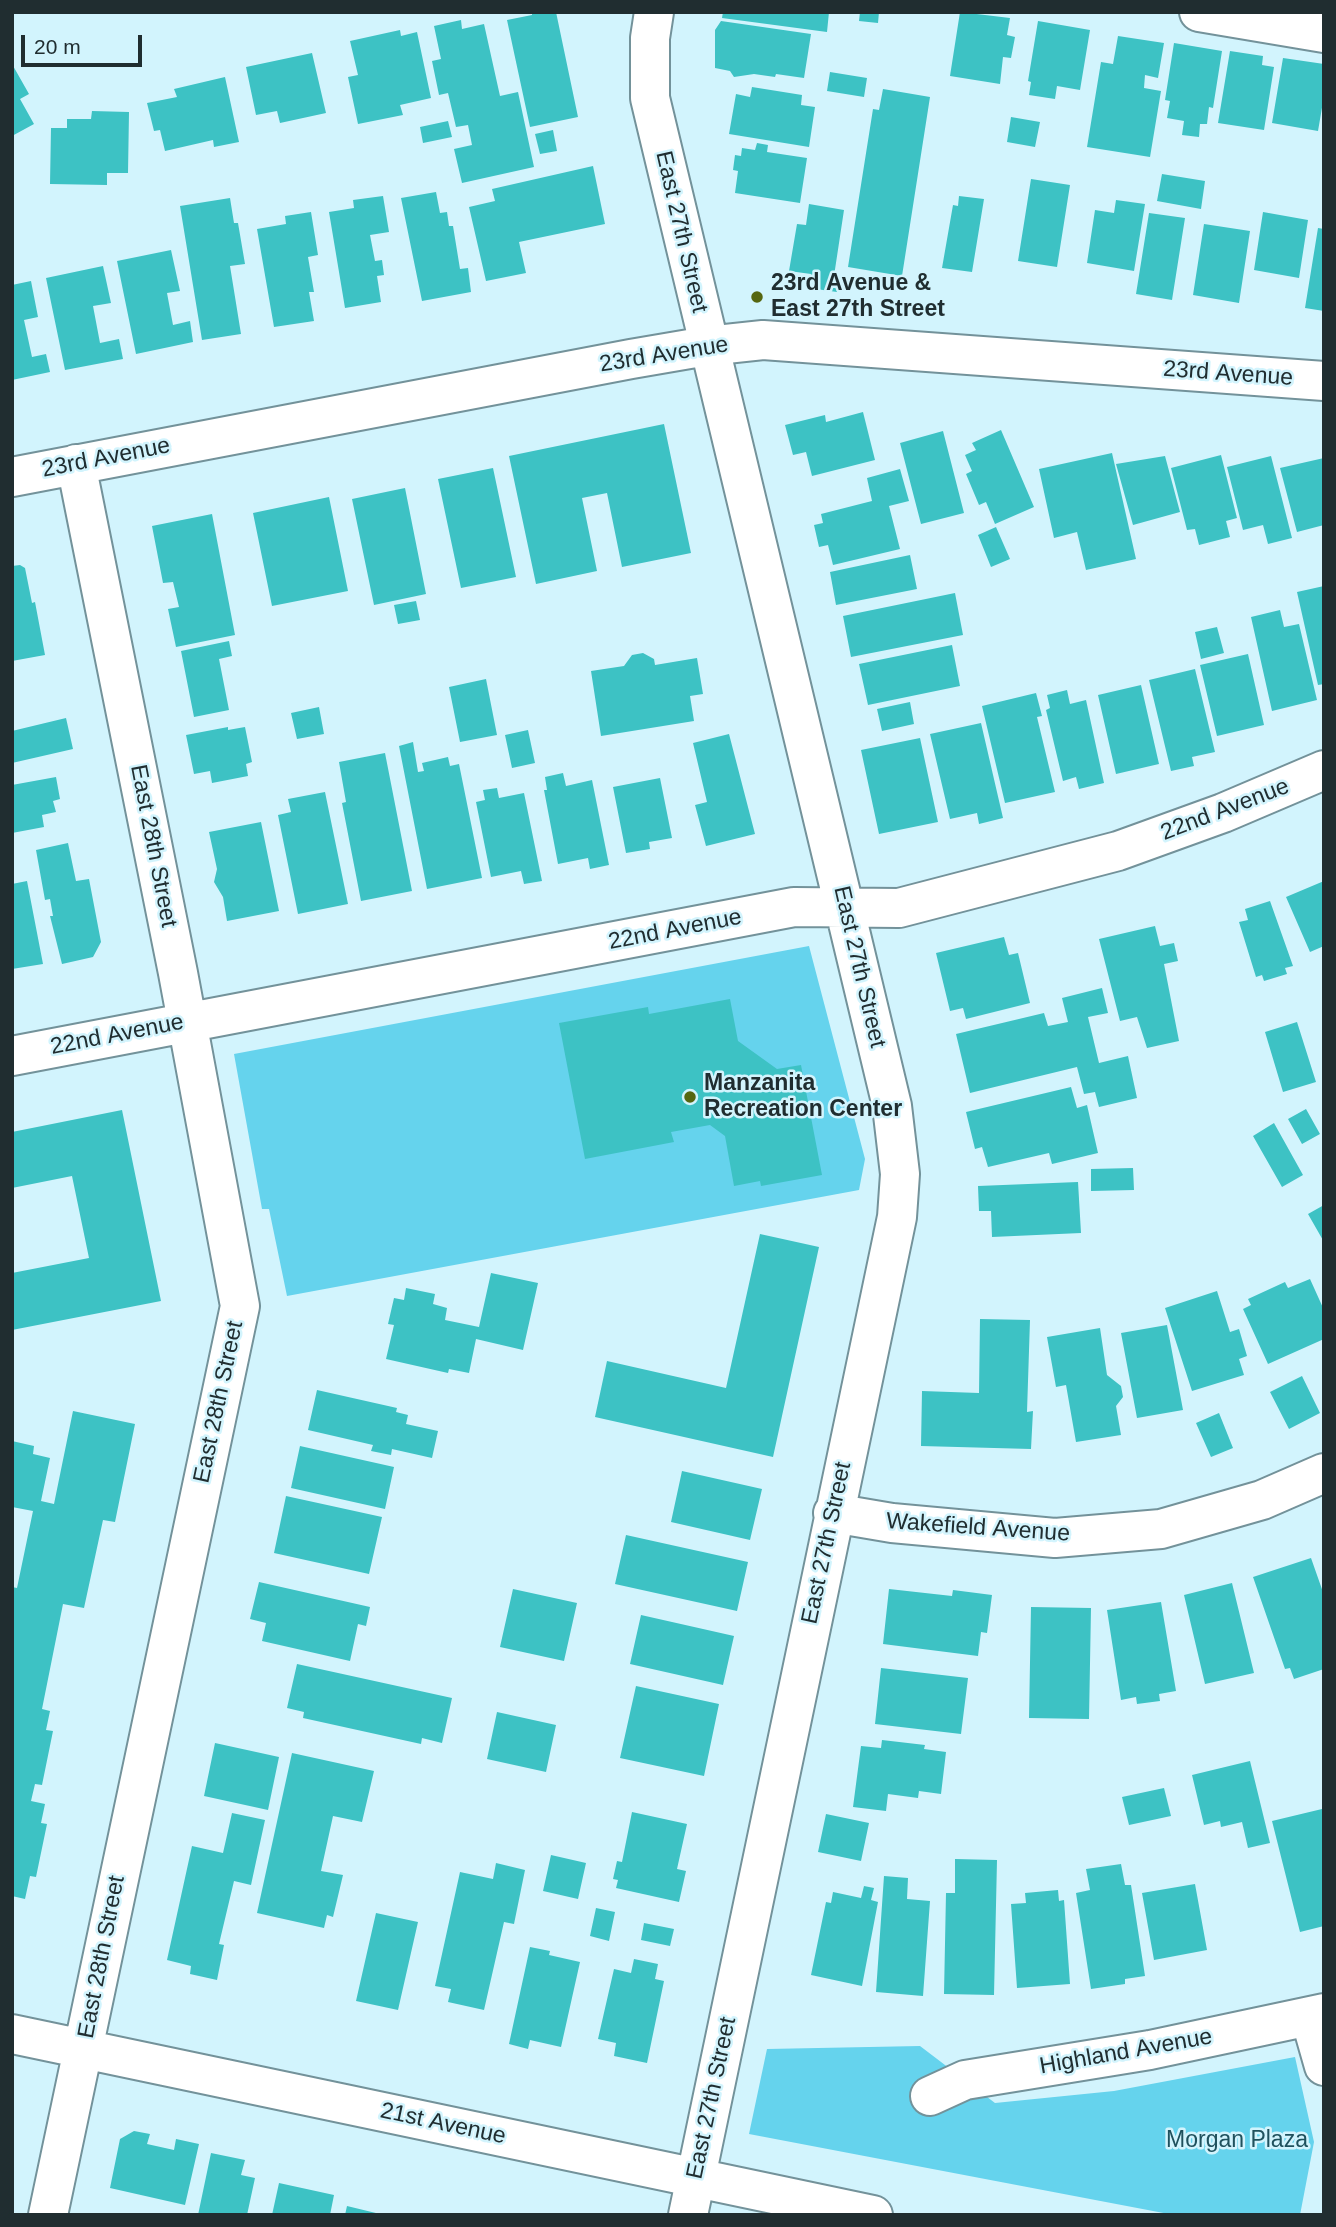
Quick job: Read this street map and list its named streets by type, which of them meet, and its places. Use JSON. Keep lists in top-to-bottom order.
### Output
{
  "streets": {
    "street": [
      "East 27th Street",
      "23rd Avenue",
      "22nd Avenue",
      "East 28th Street",
      "Wakefield Avenue",
      "Highland Avenue",
      "21st Avenue"
    ]
  },
  "crossings": [
    ["East 27th Street", "23rd Avenue"],
    ["East 27th Street", "22nd Avenue"],
    ["East 27th Street", "Wakefield Avenue"],
    ["East 27th Street", "21st Avenue"],
    ["23rd Avenue", "East 28th Street"],
    ["22nd Avenue", "East 28th Street"],
    ["East 28th Street", "21st Avenue"]
  ],
  "parks": ["Morgan Plaza"],
  "places": ["23rd Avenue & East 27th Street", "Manzanita Recreation Center"],
  "scale_bar": "20 m"
}
